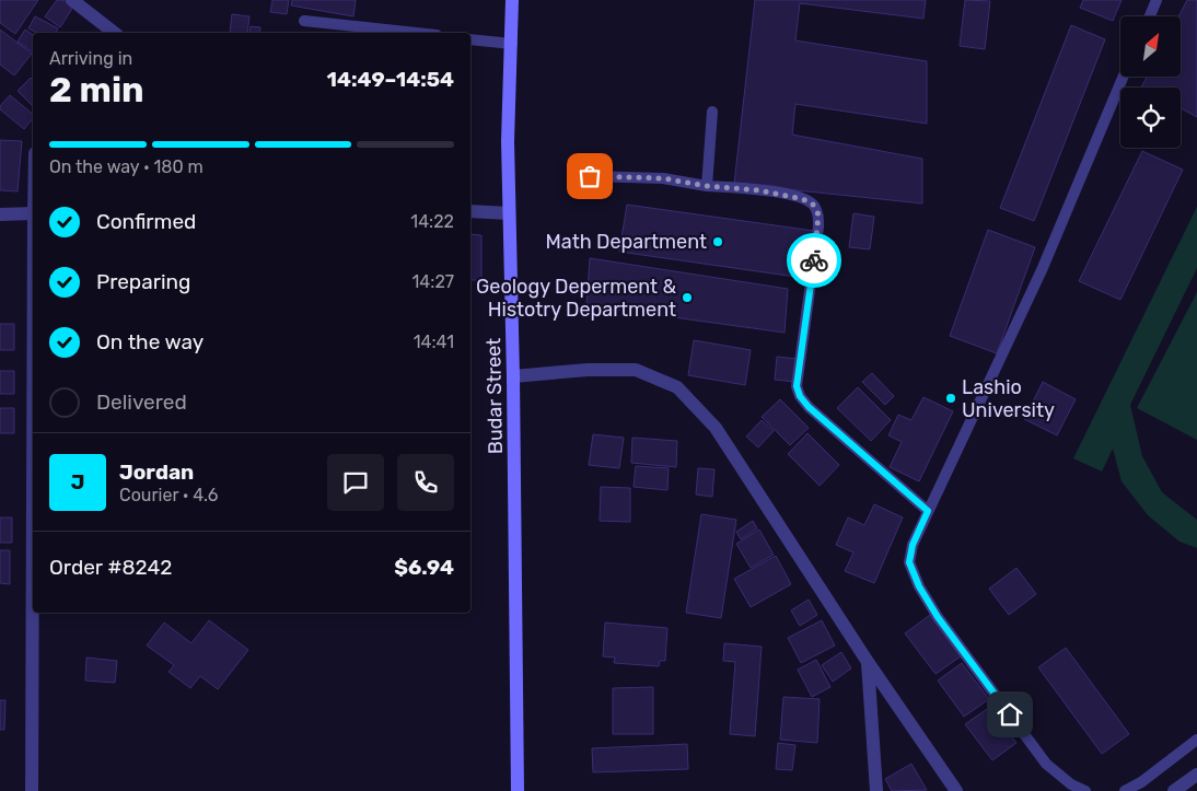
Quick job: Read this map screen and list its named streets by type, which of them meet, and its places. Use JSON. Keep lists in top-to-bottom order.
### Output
{
  "streets": {
    "main road": ["Budar Street"]
  },
  "places": ["Math Department", "Geology Deperment & Histotry Department", "Lashio University"],
  "north": "top right",
  "page": {
    "heading": ["2 min", "Arriving in", "14:49–14:54"],
    "panel": [
      "Jordan",
      "Courier · 4.6",
      "Order #8242",
      "$6.94"
    ],
    "bar": "On the way · 180 m",
    "list": [
      ["Confirmed", "14:22"],
      ["Preparing", "14:27"],
      ["On the way", "14:41"],
      "Delivered"
    ],
    "round": "J"
  }
}
